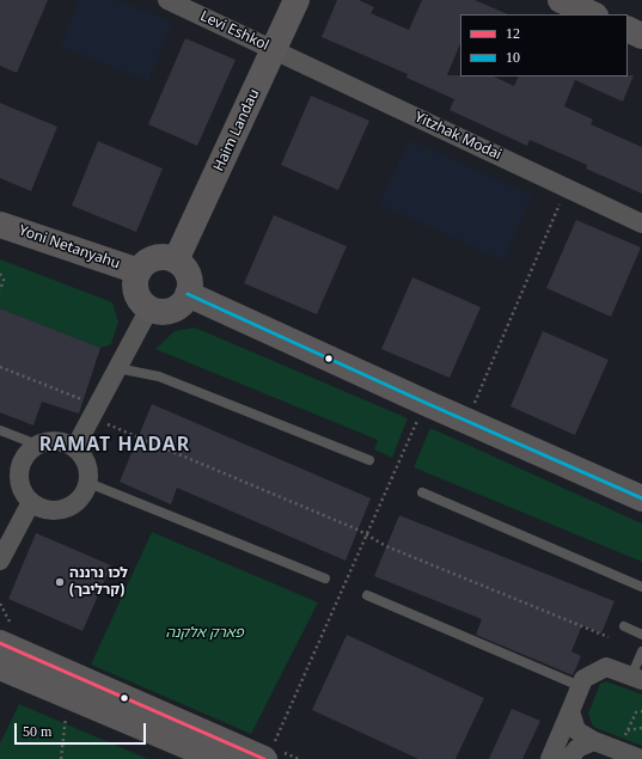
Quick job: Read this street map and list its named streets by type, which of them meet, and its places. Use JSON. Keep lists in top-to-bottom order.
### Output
{
  "streets": {
    "street": [
      "Levi Eshkol",
      "Haim Landau",
      "Yitzhak Modai",
      "Yoni Netanyahu"
    ]
  },
  "crossings": [
    ["Levi Eshkol", "Haim Landau"],
    ["Levi Eshkol", "Yitzhak Modai"],
    ["Haim Landau", "Yitzhak Modai"],
    ["Haim Landau", "Yoni Netanyahu"]
  ],
  "districts": ["RAMAT HADAR"],
  "parks": ["פארק אלקנה"],
  "places": ["לכו נרננה (קרליבך)"],
  "lines": ["transit line 10", "transit line 12"],
  "legend": ["12", "10"],
  "scale_bar": "50 m"
}
